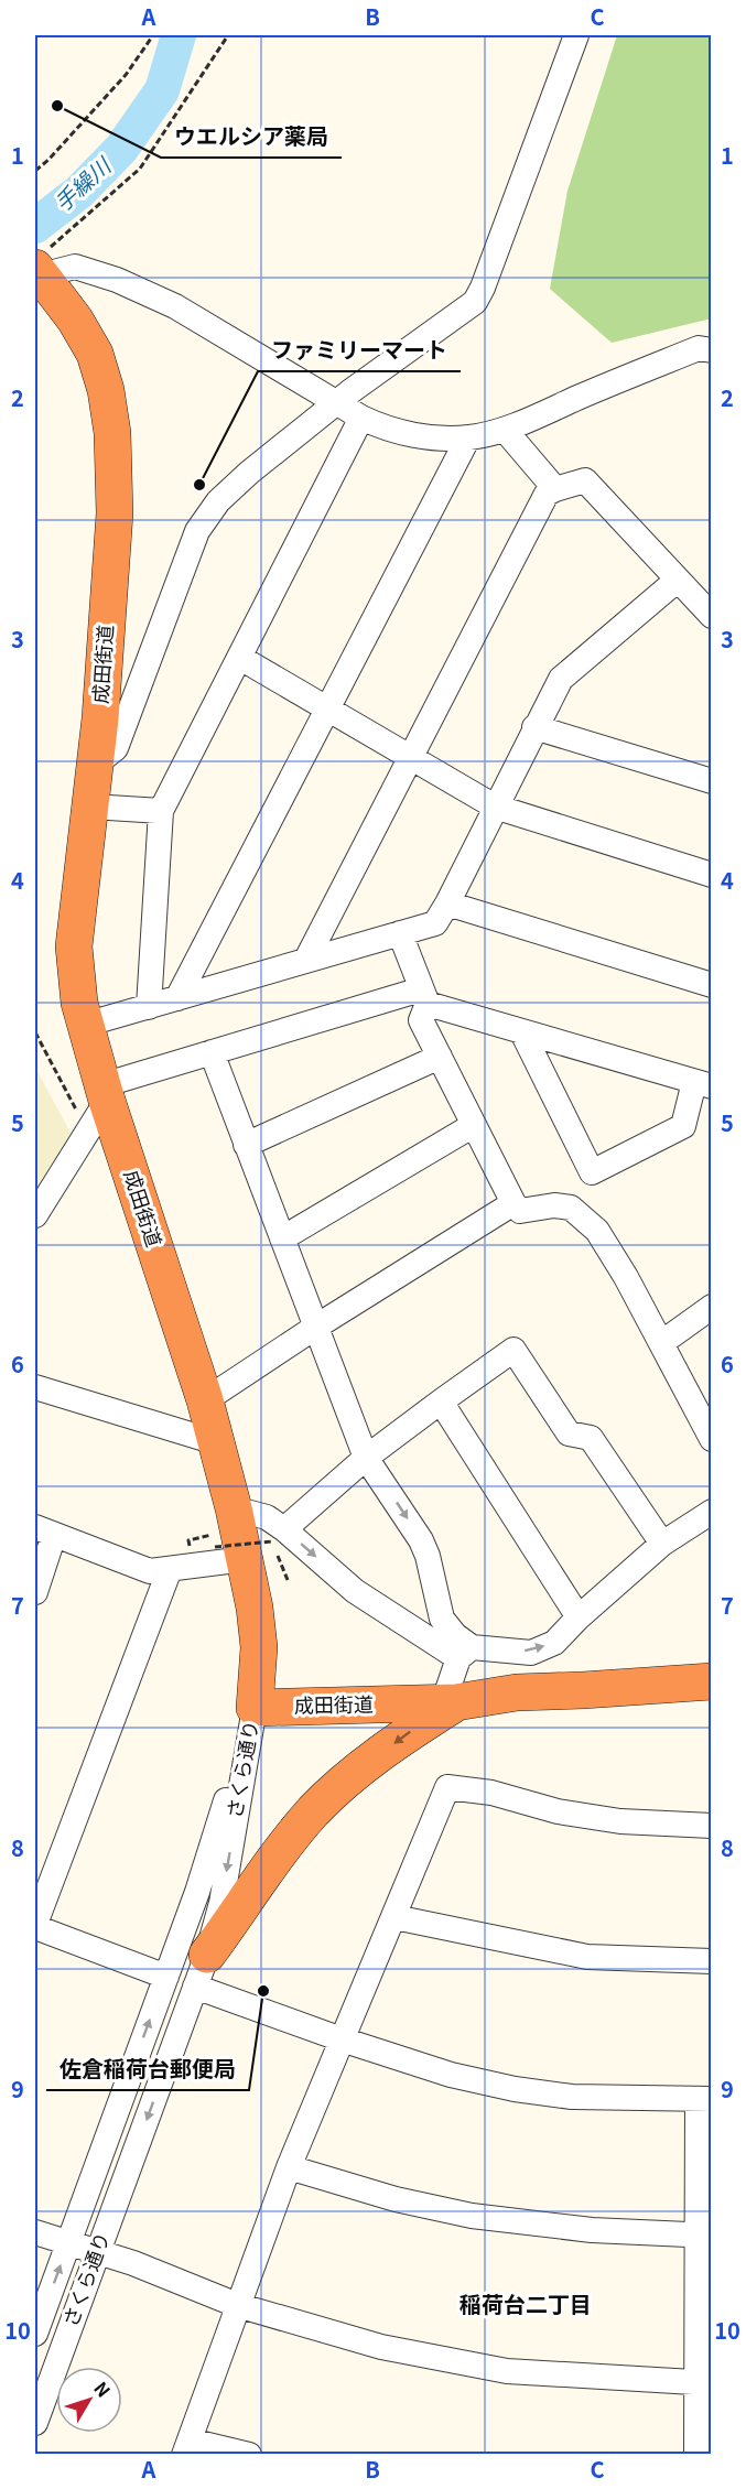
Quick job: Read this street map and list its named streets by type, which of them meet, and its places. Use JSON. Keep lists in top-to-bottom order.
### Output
{
  "streets": {
    "highway": ["成田街道"],
    "street": ["さくら通り"]
  },
  "crossings": [
    ["成田街道", "さくら通り"]
  ],
  "districts": ["稲荷台二丁目"],
  "water": ["手繰川"],
  "places": ["ウエルシア薬局", "ファミリーマート", "佐倉稲荷台郵便局"],
  "north": "top right",
  "grid": {
    "columns": ["A", "B", "C"],
    "rows": [
      "1",
      "2",
      "3",
      "4",
      "5",
      "6",
      "7",
      "8",
      "9",
      "10"
    ]
  }
}
